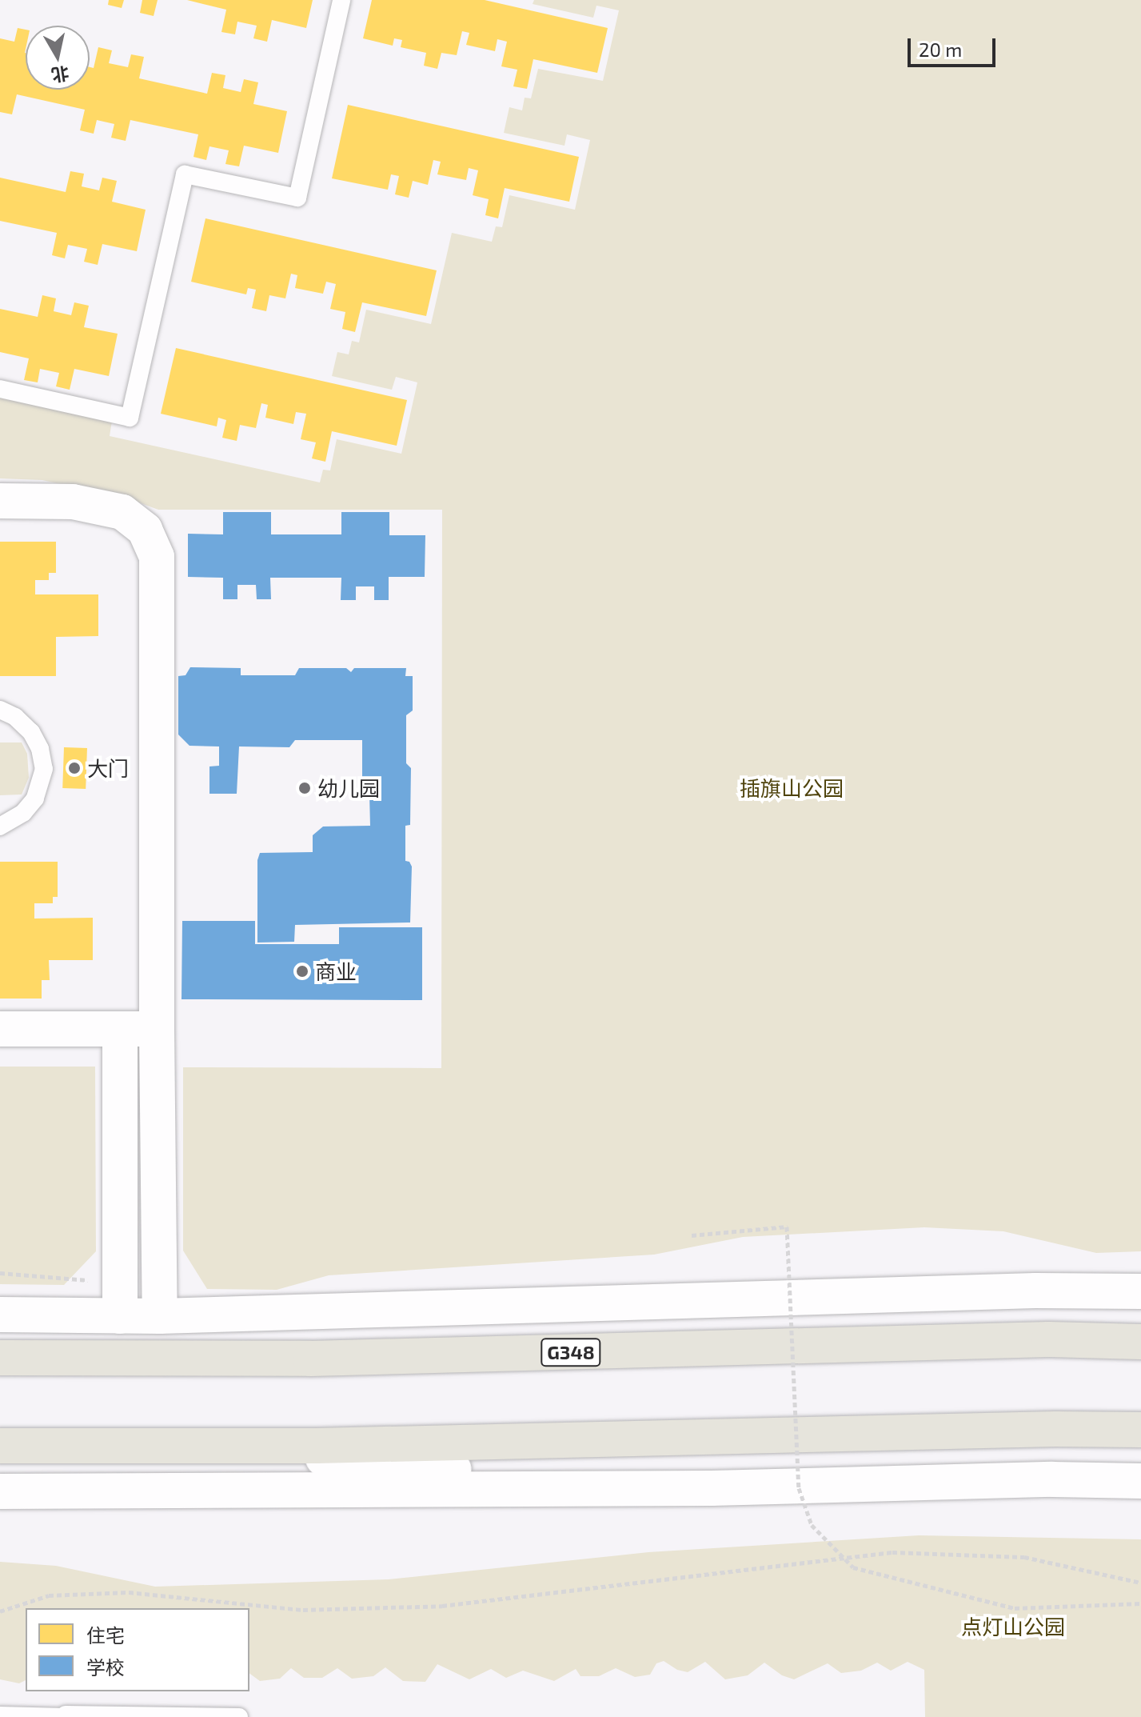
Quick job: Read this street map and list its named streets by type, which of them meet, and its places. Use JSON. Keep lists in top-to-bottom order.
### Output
{
  "streets": {
    "highway": ["G348"]
  },
  "parks": ["插旗山公园", "点灯山公园"],
  "places": ["大门", "幼儿园", "商业"],
  "legend": ["住宅", "学校"],
  "scale_bar": "20 m",
  "north": "bottom"
}
